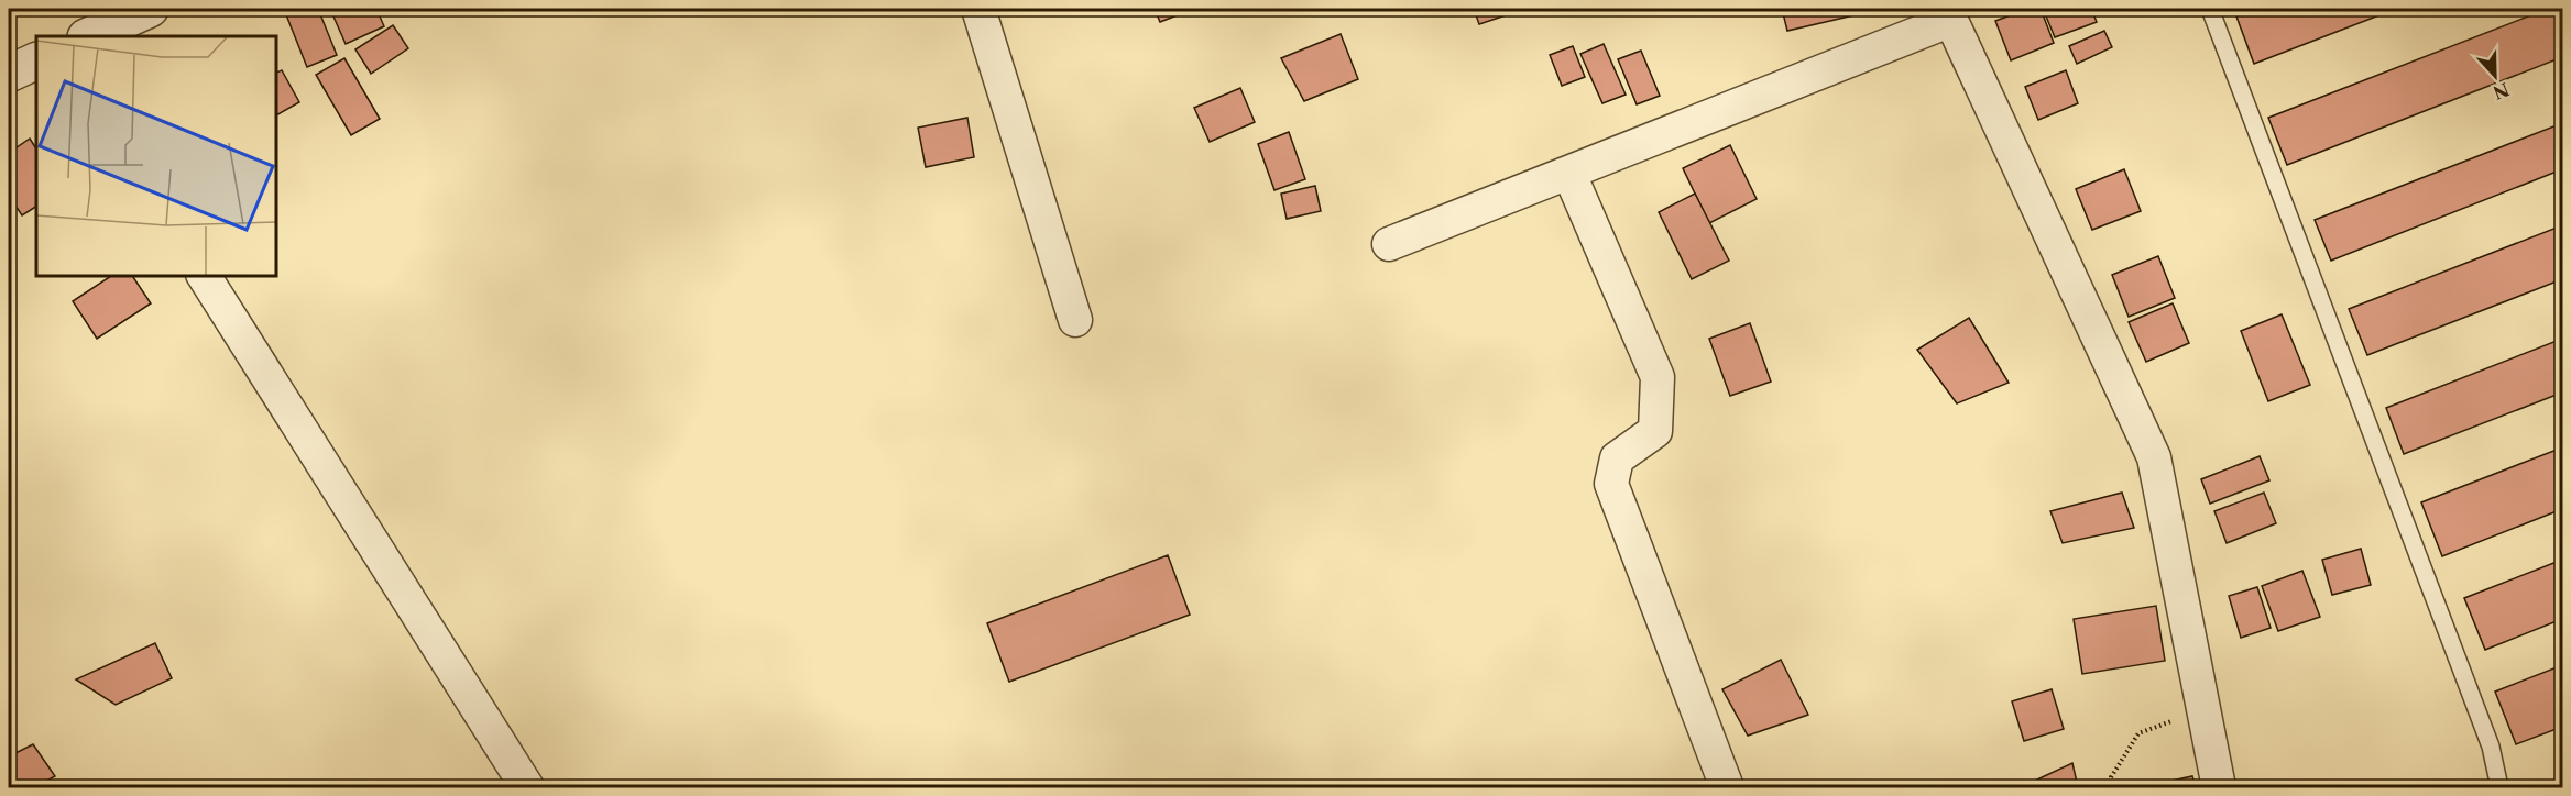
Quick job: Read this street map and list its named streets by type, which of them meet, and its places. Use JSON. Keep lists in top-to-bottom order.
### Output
{
  "north": "bottom"
}
